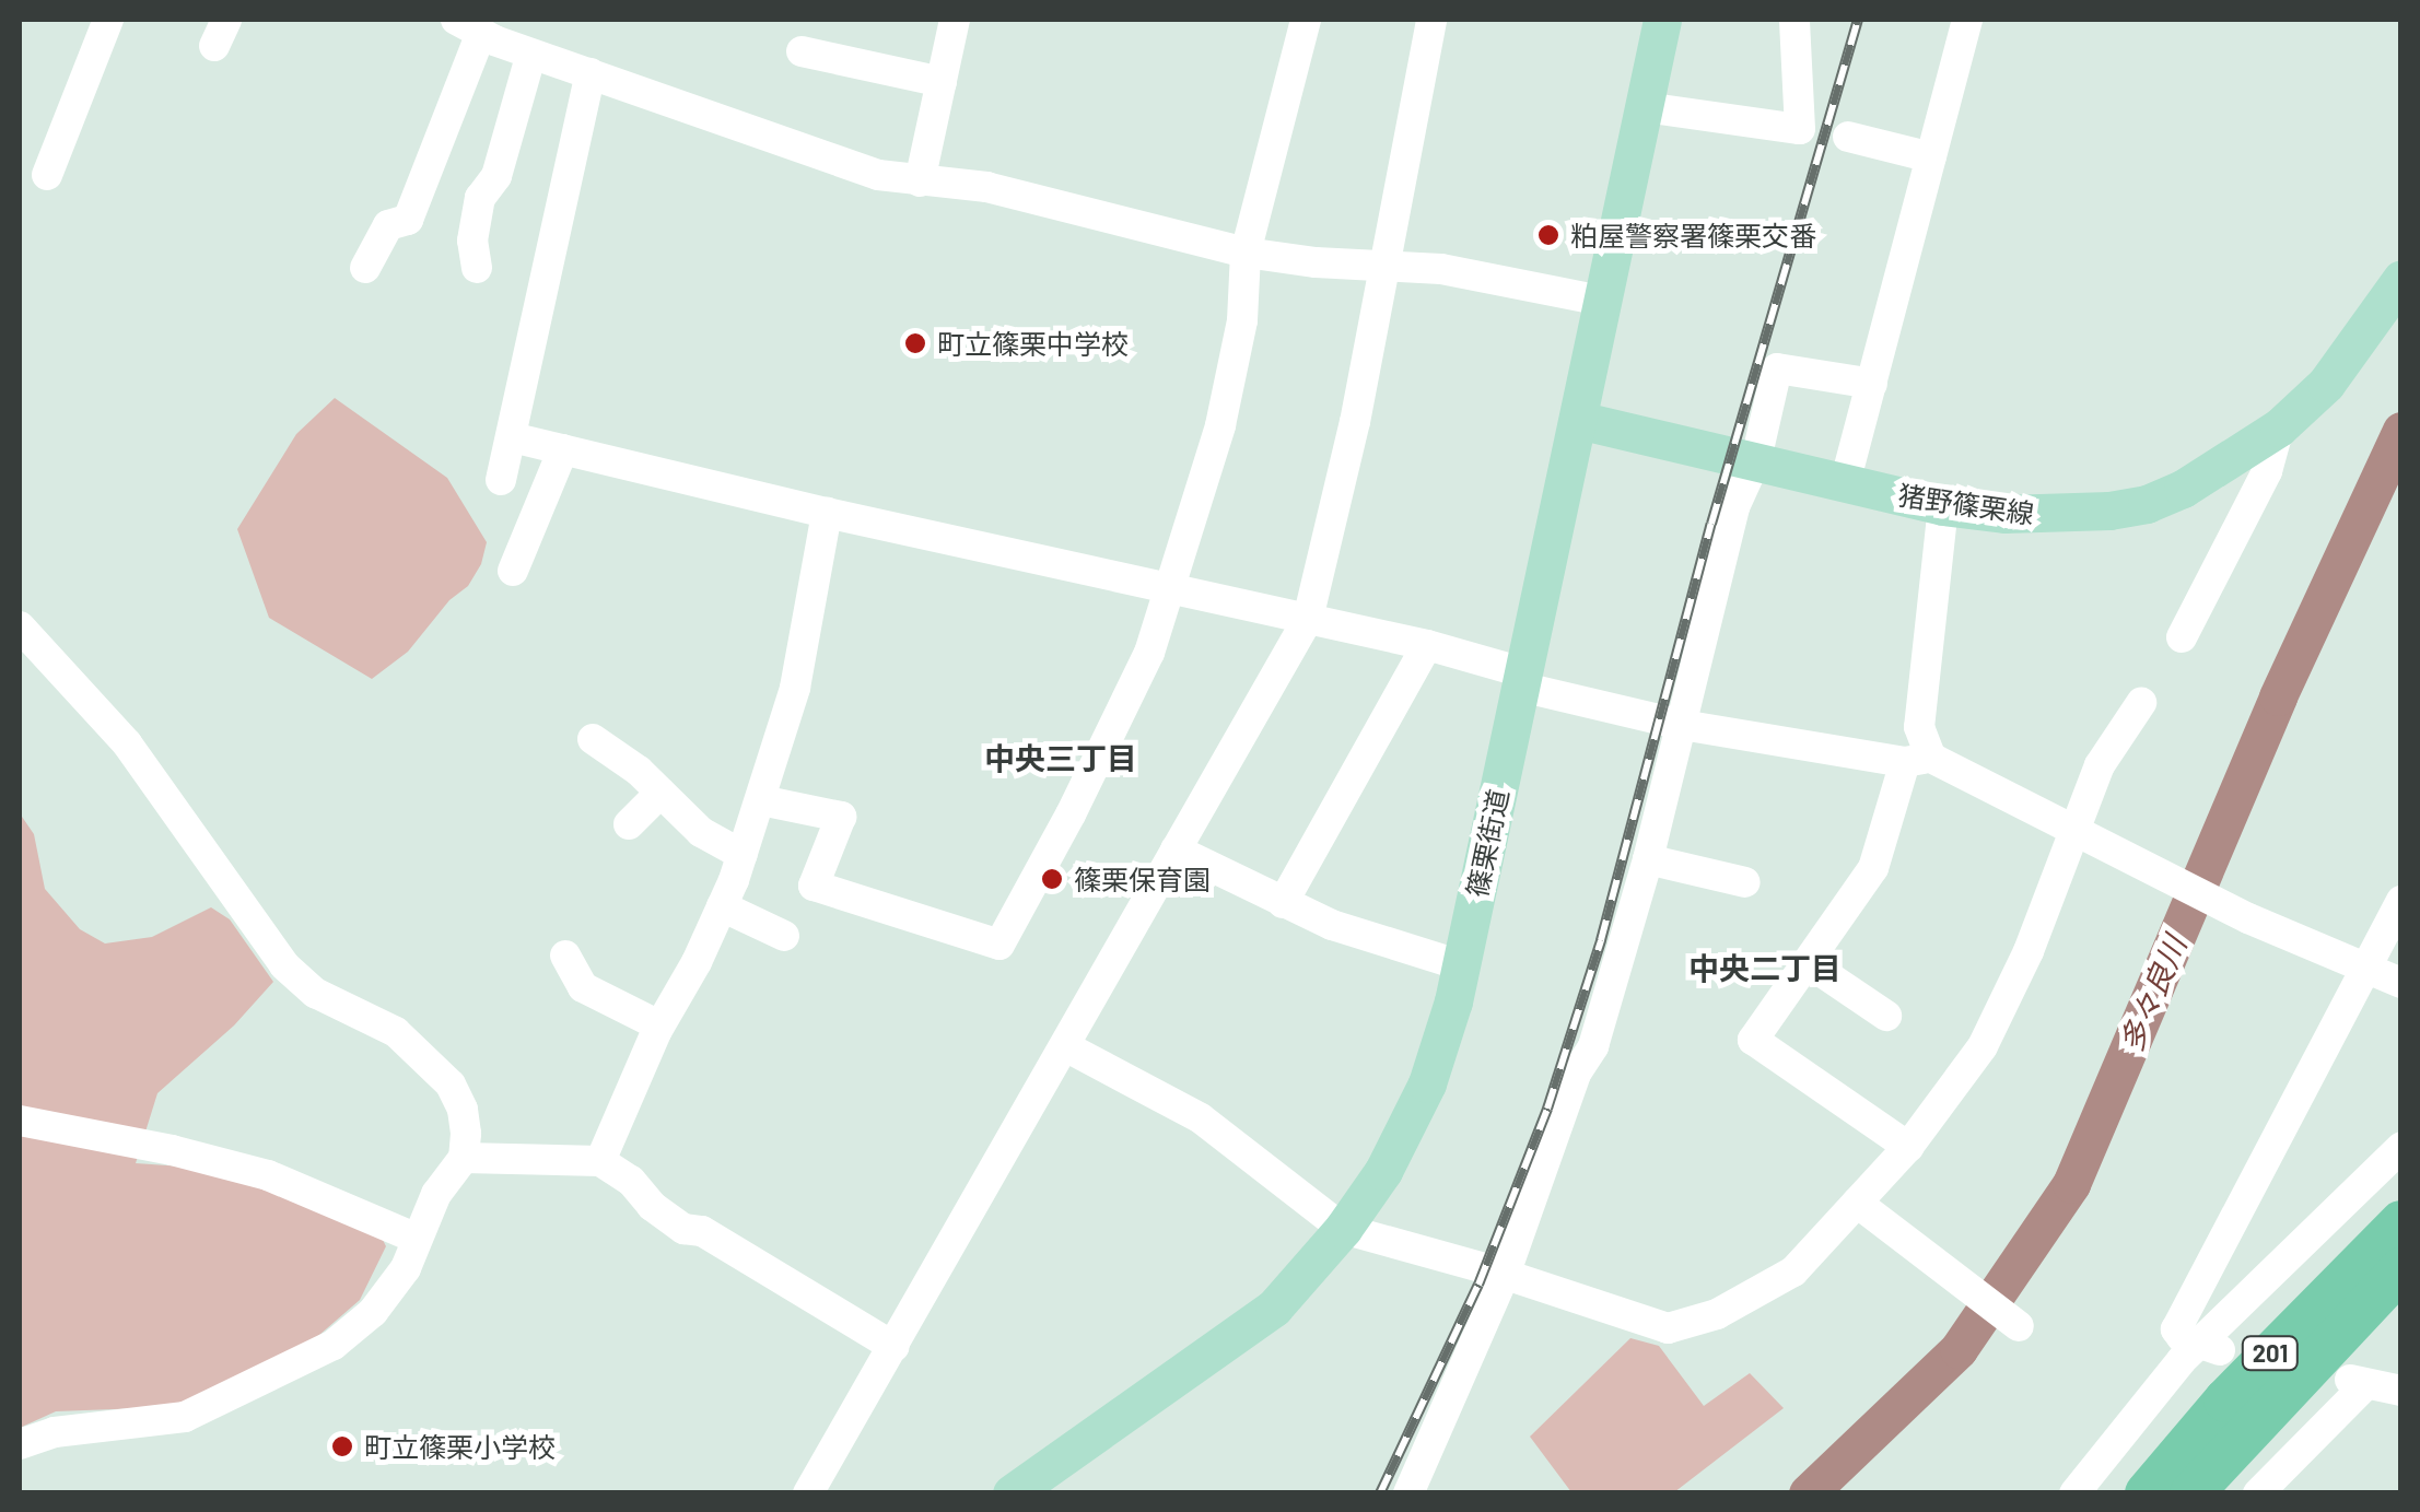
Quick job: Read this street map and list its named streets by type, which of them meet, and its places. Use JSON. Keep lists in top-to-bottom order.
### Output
{
  "streets": {
    "highway": ["201"],
    "main road": ["猪野篠栗線", "篠栗街道"]
  },
  "crossings": [
    ["猪野篠栗線", "篠栗街道"]
  ],
  "districts": ["中央三丁目", "中央二丁目"],
  "water": ["多々良川"],
  "places": [
    "粕屋警察署篠栗交番",
    "町立篠栗中学校",
    "篠栗保育園",
    "町立篠栗小学校"
  ]
}
